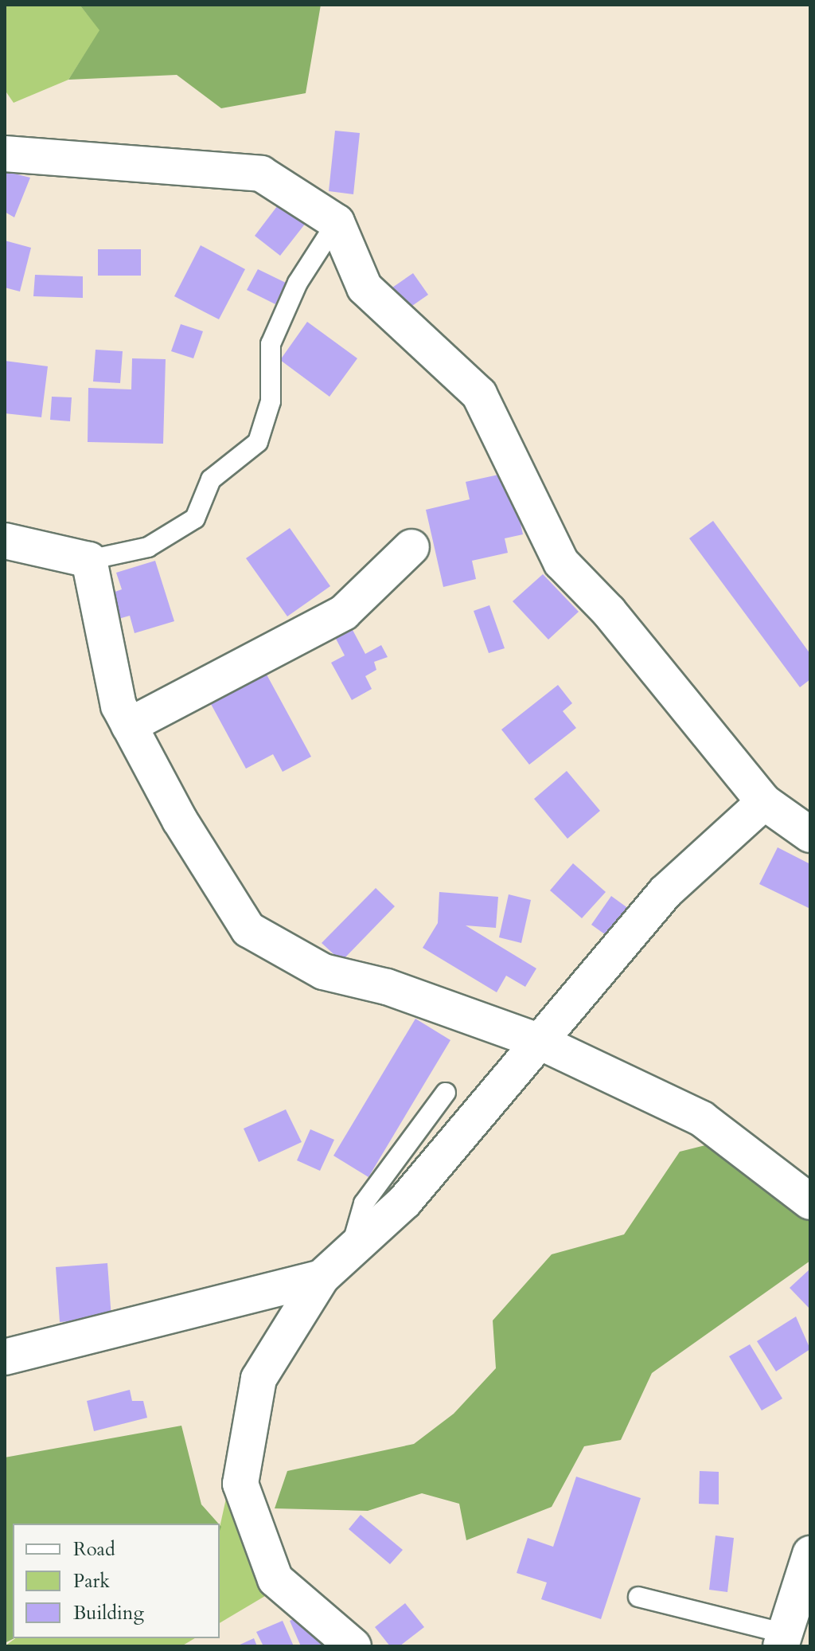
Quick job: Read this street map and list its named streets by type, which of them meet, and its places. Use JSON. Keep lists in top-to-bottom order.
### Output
{
  "legend": ["Road", "Park", "Building"]
}
